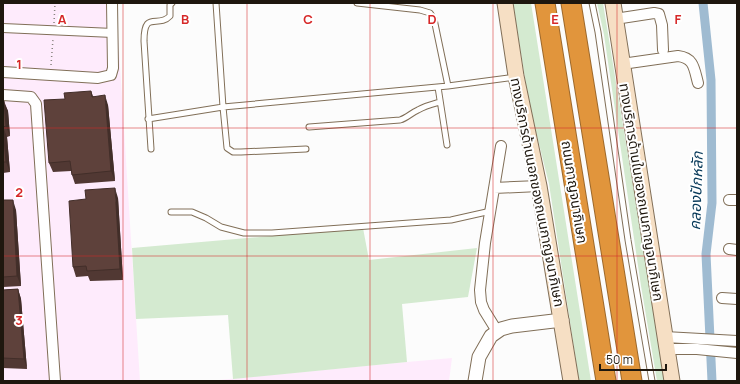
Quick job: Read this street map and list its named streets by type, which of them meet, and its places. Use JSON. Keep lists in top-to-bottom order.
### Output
{
  "streets": {
    "highway": ["ถนนกาญจนาภิเษก"],
    "main road": ["ทางบริการด้านนอกของถนนกาญจนาภิเษก", "ทางบริการด้านในของถนนกาญจนาภิเษก"]
  },
  "water": ["คลองปักหลัก"],
  "scale_bar": "50 m",
  "grid": {
    "columns": [
      "A",
      "B",
      "C",
      "D",
      "E",
      "F"
    ],
    "rows": ["1", "2", "3"]
  }
}
